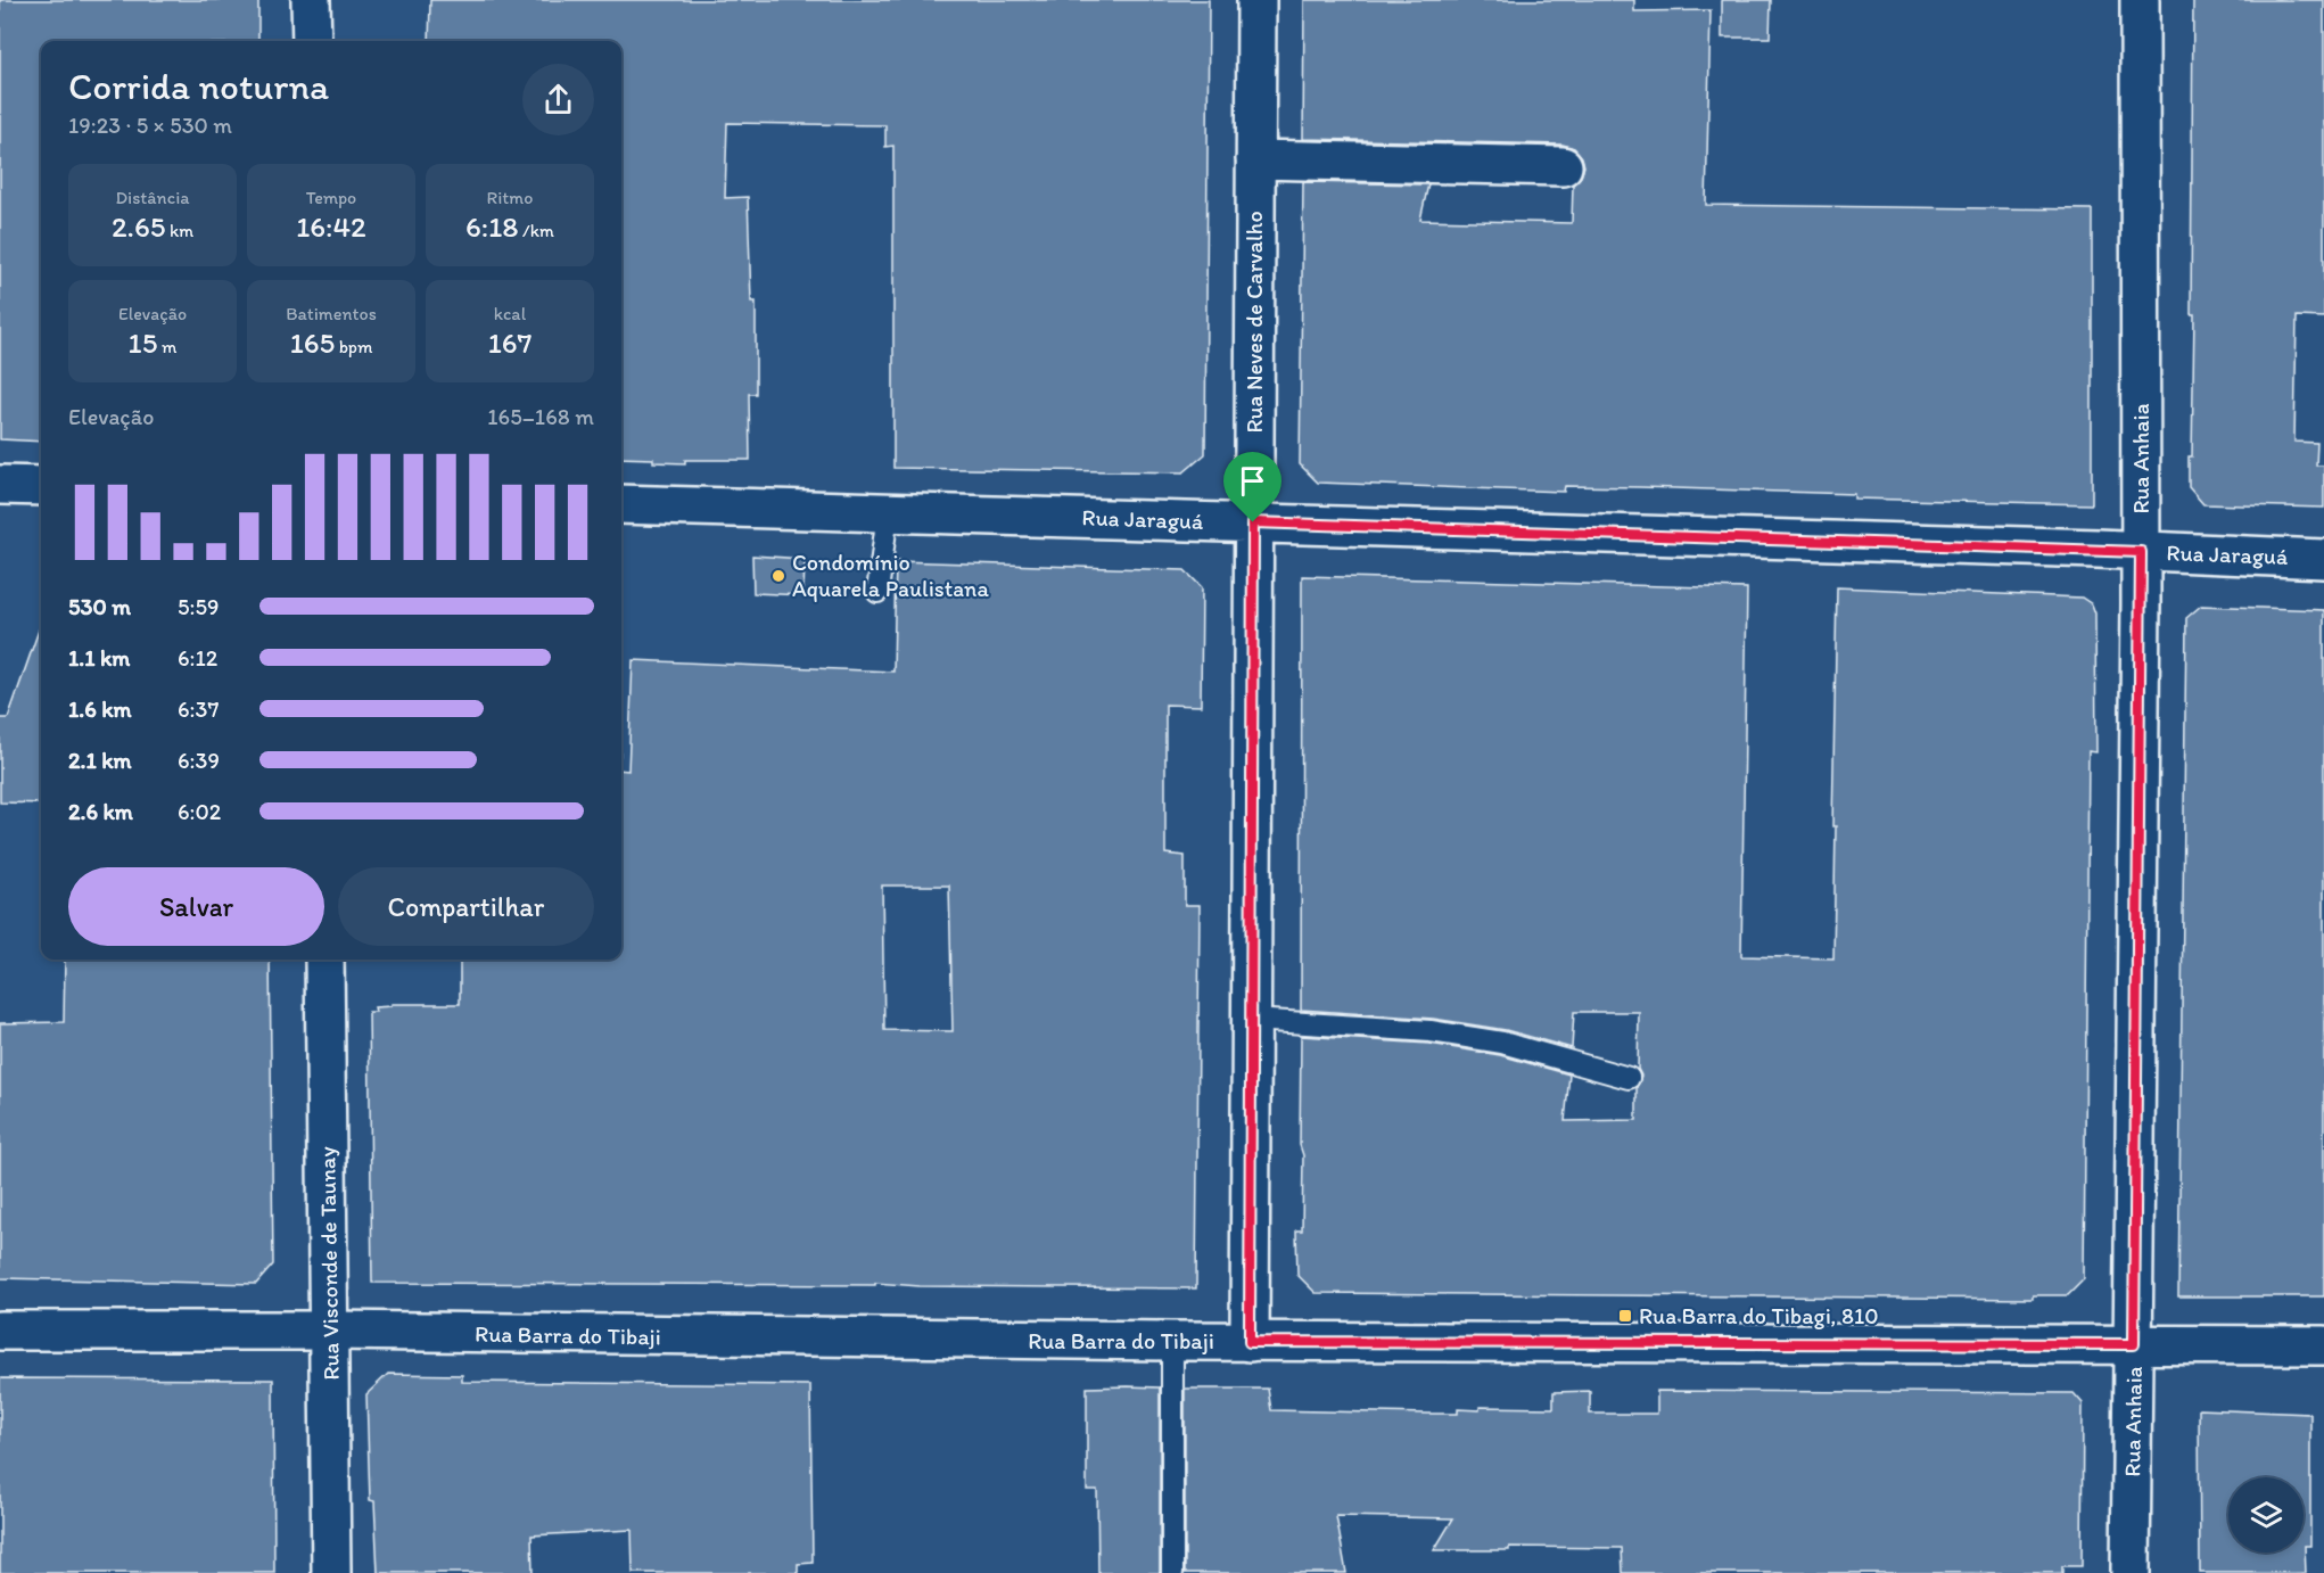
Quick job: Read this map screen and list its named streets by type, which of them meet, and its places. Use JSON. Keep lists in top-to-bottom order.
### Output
{
  "streets": {
    "street": [
      "Rua Neves de Carvalho",
      "Rua Anhaia",
      "Rua Jaraguá",
      "Rua Visconde de Taunay",
      "Rua Barra do Tibaji"
    ]
  },
  "crossings": [
    ["Rua Neves de Carvalho", "Rua Jaraguá"],
    ["Rua Neves de Carvalho", "Rua Barra do Tibaji"],
    ["Rua Anhaia", "Rua Jaraguá"],
    ["Rua Anhaia", "Rua Barra do Tibaji"],
    ["Rua Visconde de Taunay", "Rua Barra do Tibaji"]
  ],
  "places": {
    "other": ["Condomínio Aquarela Paulistana"],
    "transit": ["Rua Barra do Tibagi, 810"]
  },
  "page": {
    "heading": ["Corrida noturna", "19:23 · 5 × 530 m"],
    "stats": [
      ["Distância", "2.65 km"],
      ["Tempo", "16:42"],
      ["Ritmo", "6:18 /km"],
      ["Elevação", "15 m"],
      ["Batimentos", "165 bpm"],
      ["kcal", "167"]
    ],
    "chart": ["Elevação", "165–168 m"],
    "list": [
      {
        "name": "530 m",
        "note": "5:59"
      },
      {
        "name": "1.1 km",
        "note": "6:12"
      },
      {
        "name": "1.6 km",
        "note": "6:37"
      },
      {
        "name": "2.1 km",
        "note": "6:39"
      },
      {
        "name": "2.6 km",
        "note": "6:02"
      }
    ],
    "buttons": ["Salvar", "Compartilhar"]
  }
}
